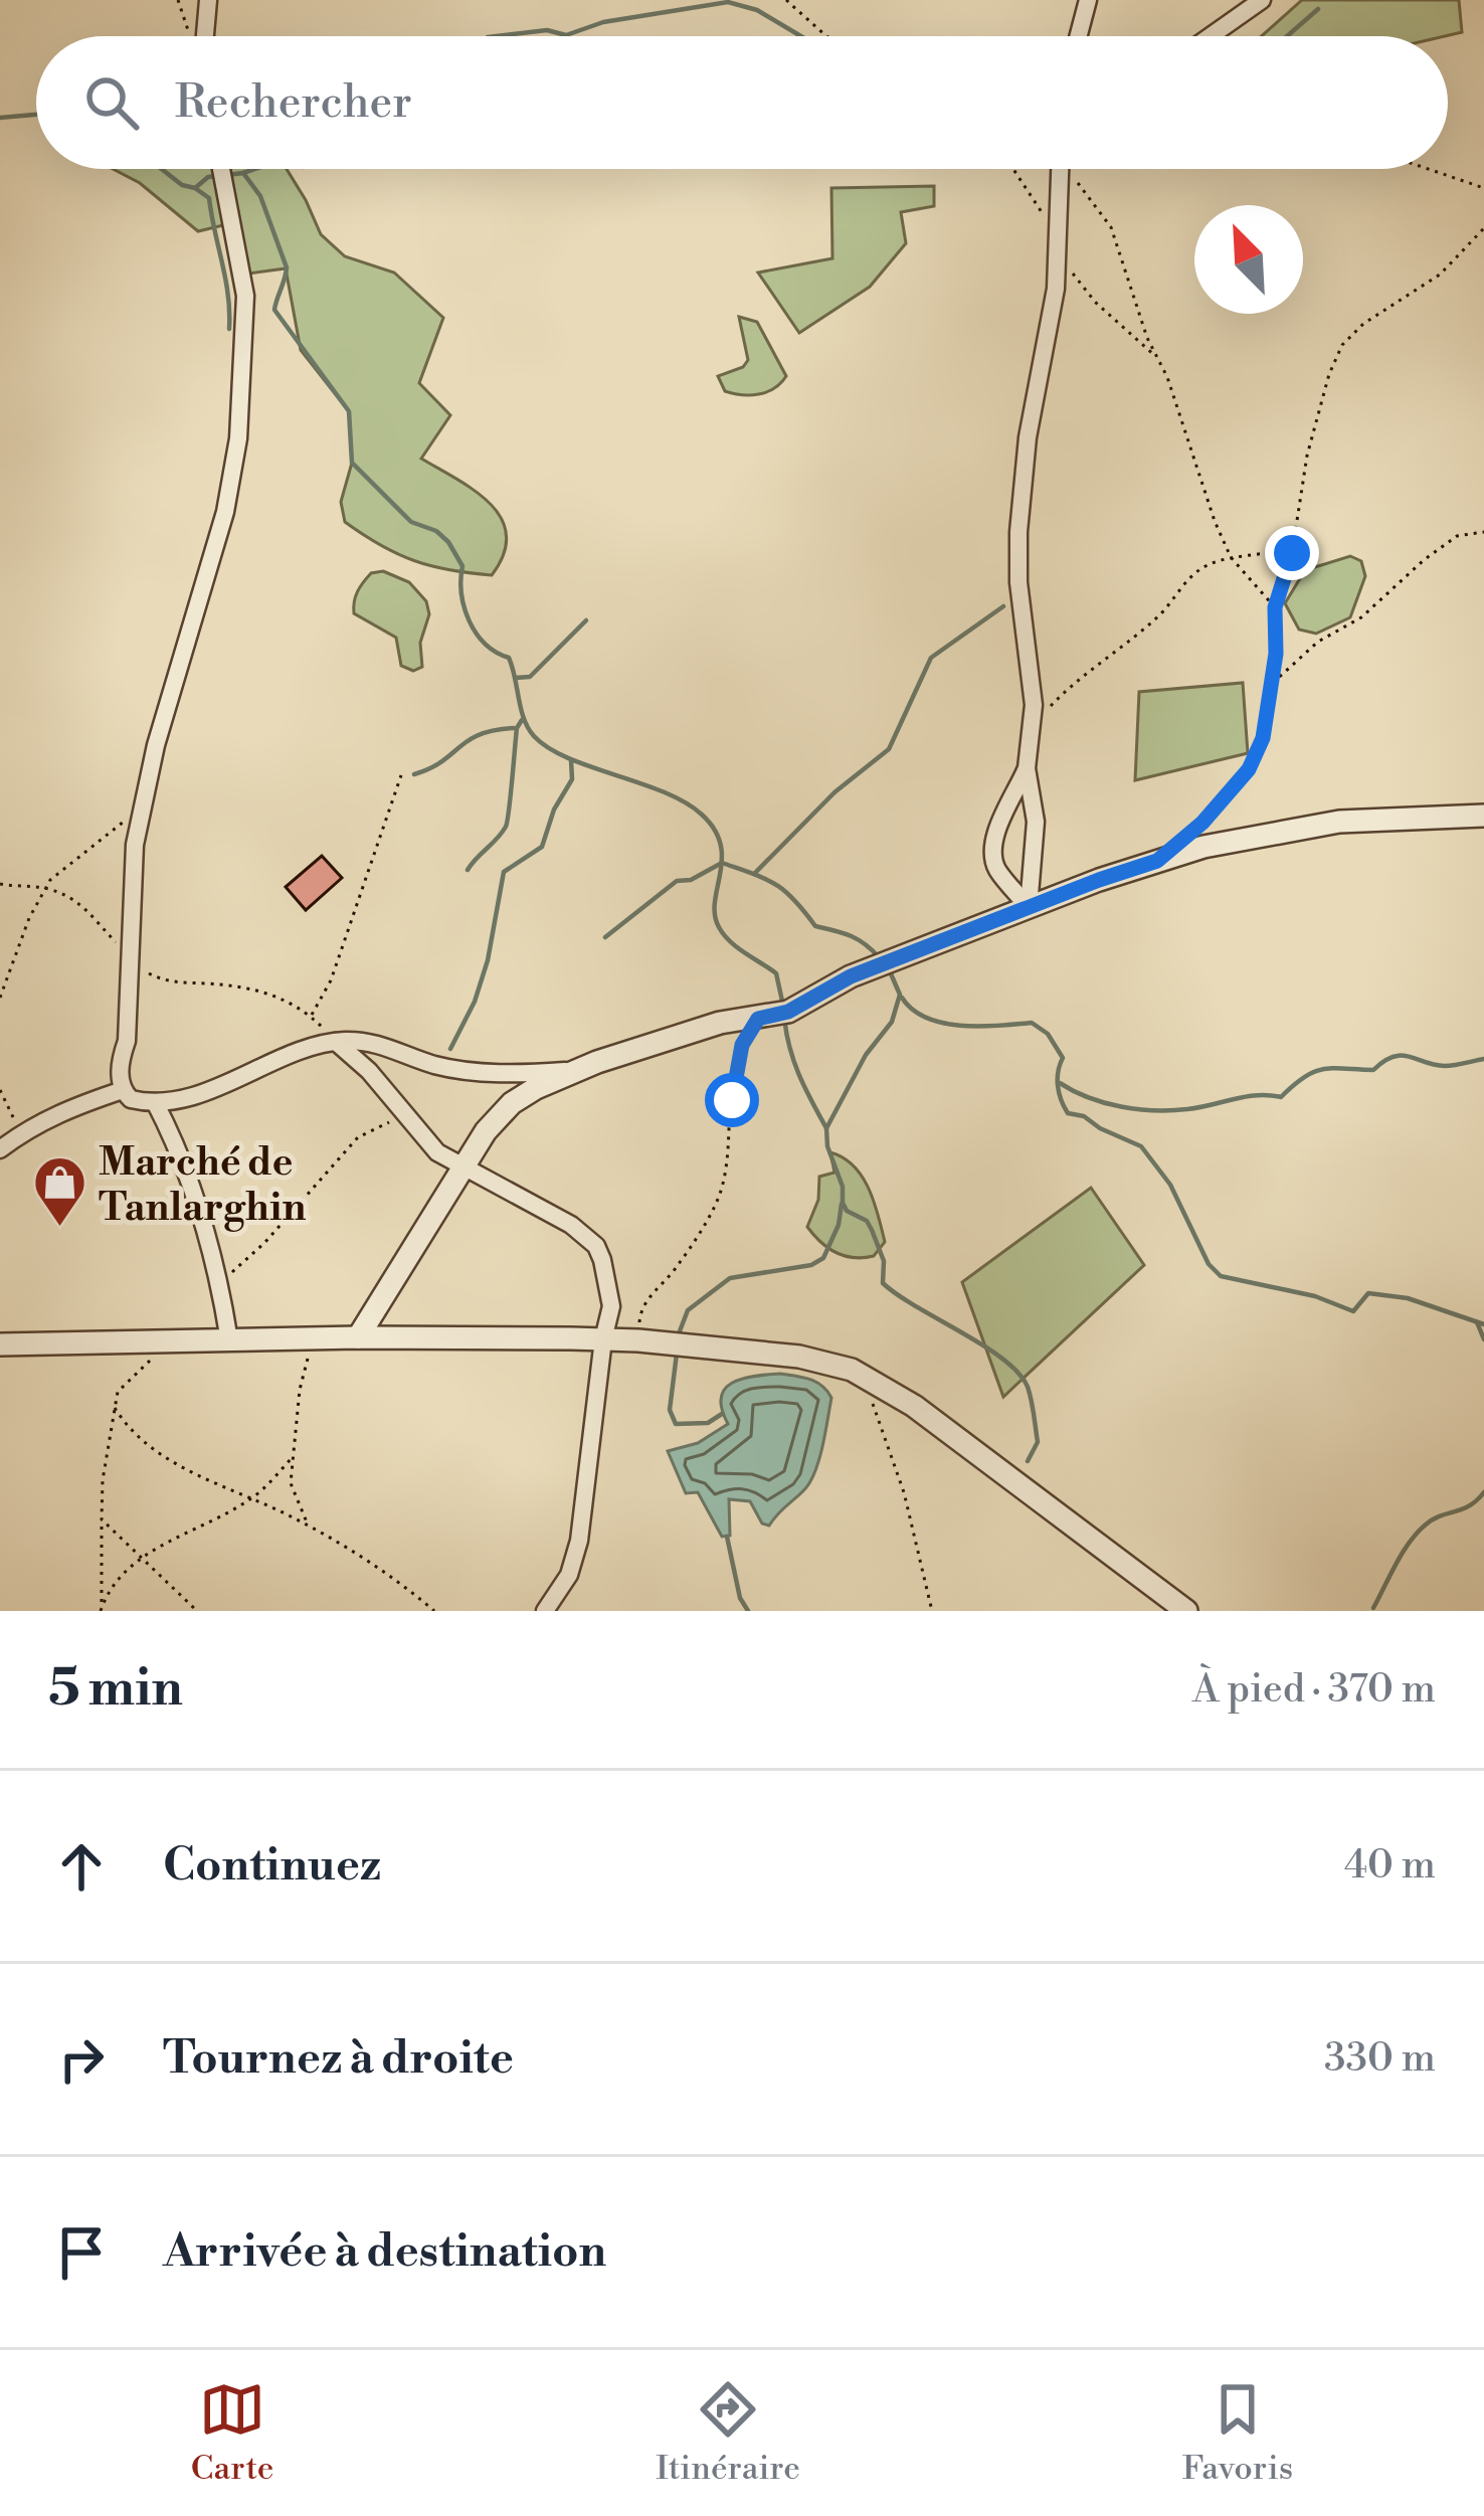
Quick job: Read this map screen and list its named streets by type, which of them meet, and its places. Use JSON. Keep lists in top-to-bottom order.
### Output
{
  "places": {
    "shop": ["Marché de Tanlarghin"]
  },
  "north": "top left",
  "page": {
    "search": "Rechercher",
    "heading": ["5 min", "À pied · 370 m"],
    "list": [
      ["Continuez", "40 m"],
      ["Tournez à droite", "330 m"],
      "Arrivée à destination"
    ],
    "nav": ["Carte", "Itinéraire", "Favoris"]
  }
}
